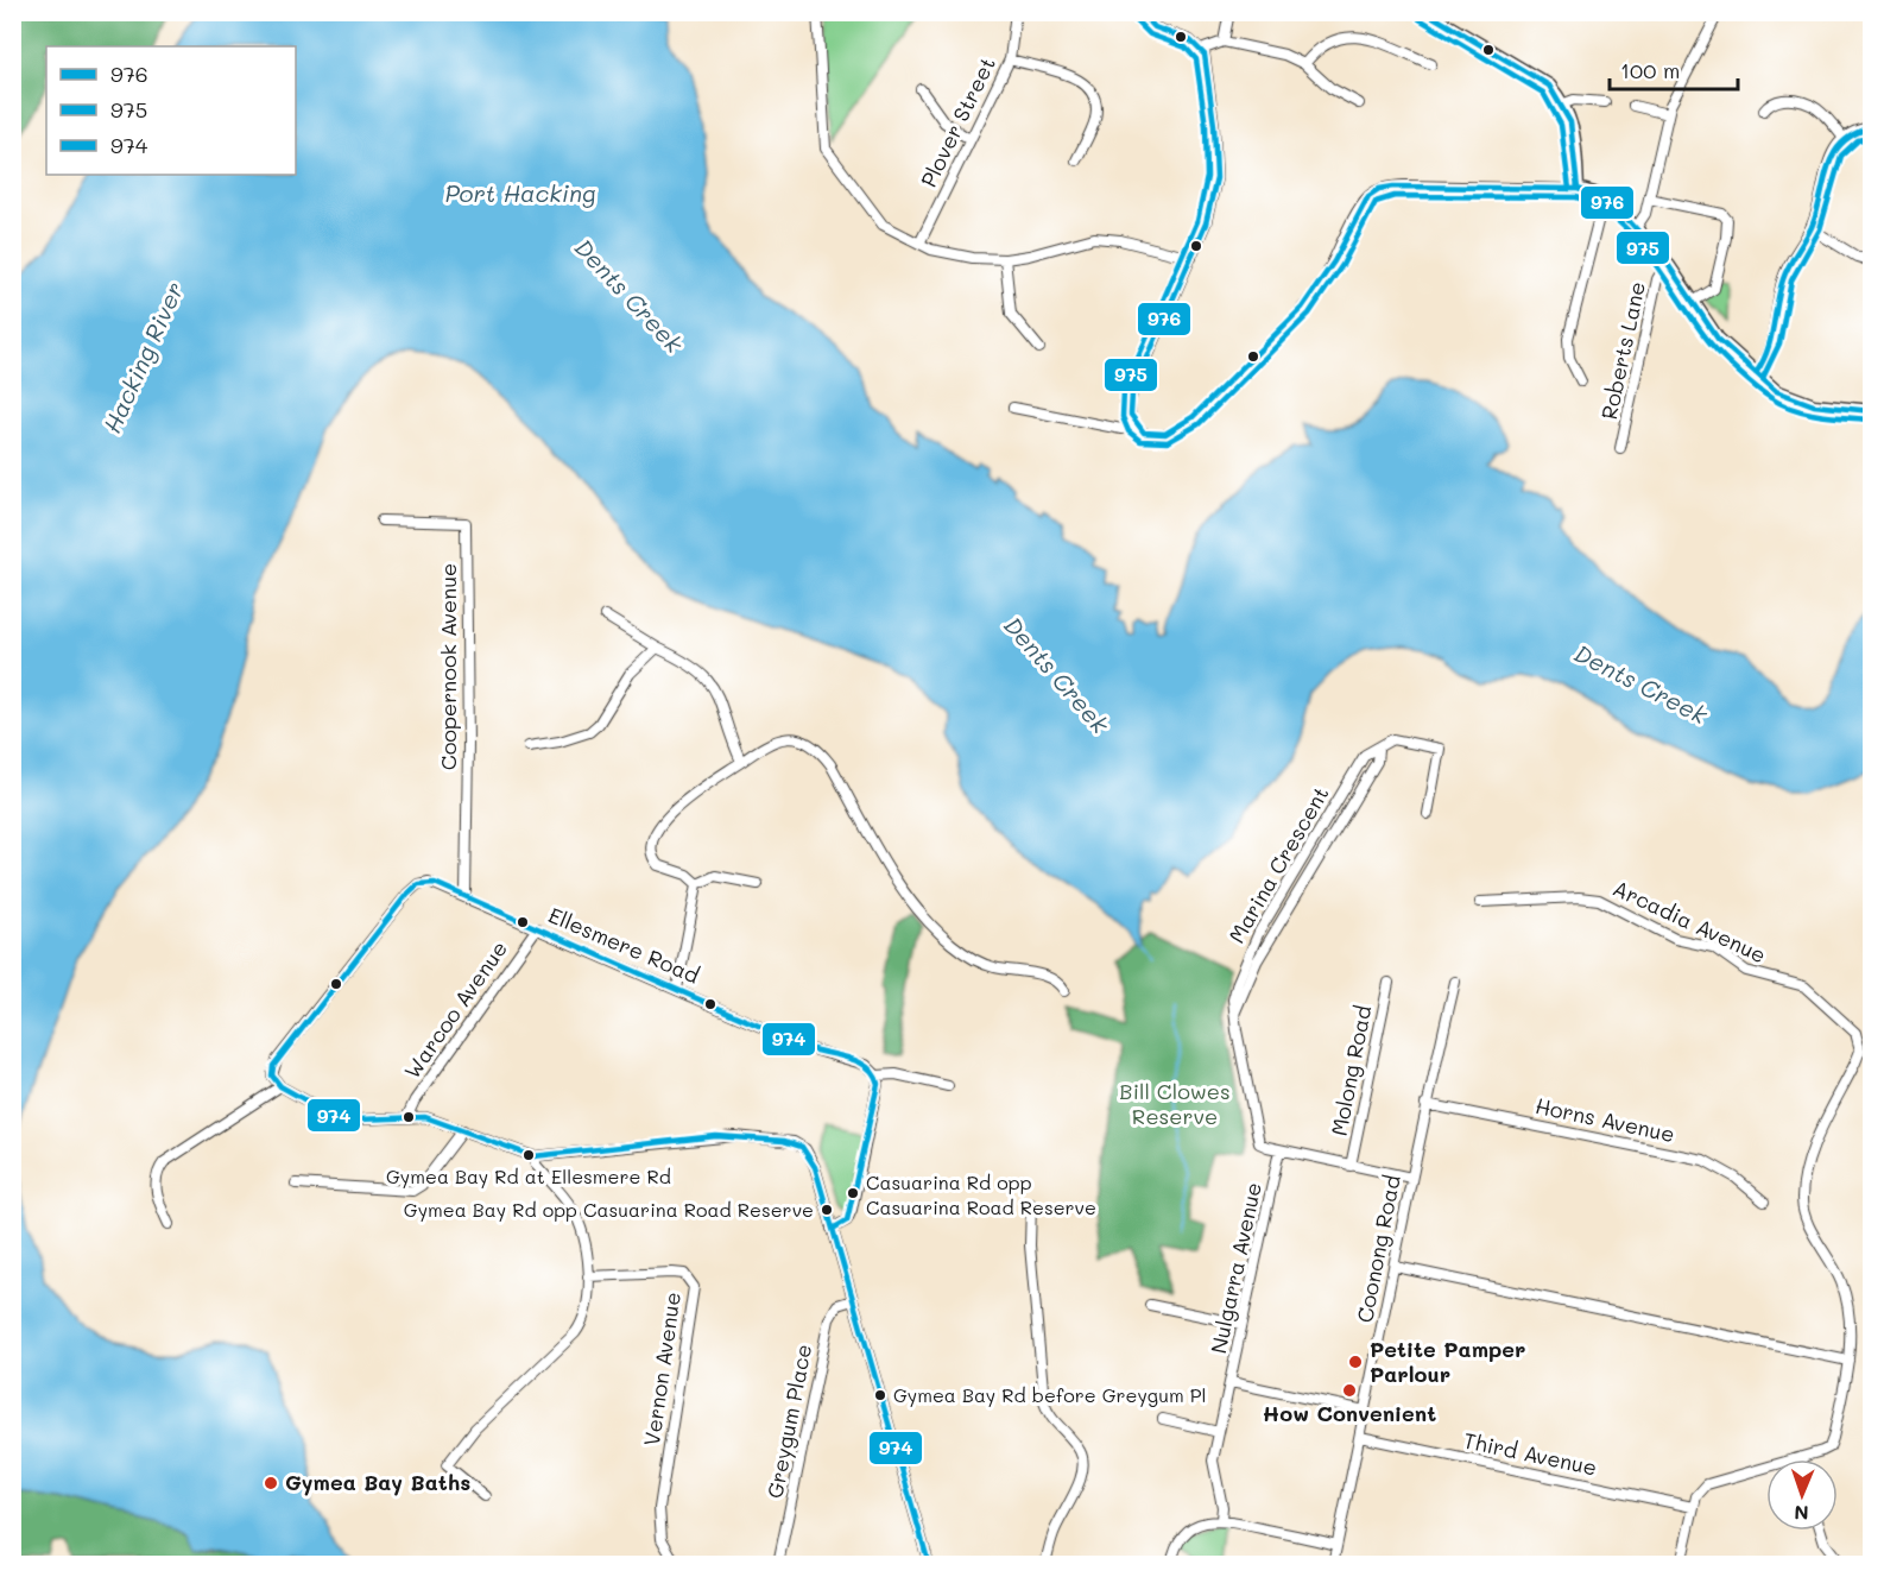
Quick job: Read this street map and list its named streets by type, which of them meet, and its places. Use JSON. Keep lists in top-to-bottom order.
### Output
{
  "streets": {
    "street": [
      "Plover Street",
      "Roberts Lane",
      "Coopernook Avenue",
      "Marina Crescent",
      "Arcadia Avenue",
      "Ellesmere Road",
      "Warcoo Avenue",
      "Molong Road",
      "Horns Avenue",
      "Coonong Road",
      "Nulgarra Avenue",
      "Vernon Avenue",
      "Greygum Place",
      "Third Avenue"
    ]
  },
  "crossings": [
    ["Coopernook Avenue", "Ellesmere Road"],
    ["Marina Crescent", "Molong Road"],
    ["Marina Crescent", "Coonong Road"],
    ["Marina Crescent", "Nulgarra Avenue"],
    ["Ellesmere Road", "Warcoo Avenue"],
    ["Horns Avenue", "Coonong Road"],
    ["Coonong Road", "Third Avenue"]
  ],
  "water": ["Port Hacking", "Dents Creek", "Hacking River"],
  "parks": ["Bill Clowes Reserve"],
  "places": [
    "Gymea Bay Rd at Ellesmere Rd",
    "Casuarina Rd opp Casuarina Road Reserve",
    "Gymea Bay Rd opp Casuarina Road Reserve",
    "Petite Pamper Parlour",
    "How Convenient",
    "Gymea Bay Rd before Greygum Pl",
    "Gymea Bay Baths"
  ],
  "lines": ["transit line 976", "transit line 975", "transit line 974"],
  "legend": ["976", "975", "974"],
  "scale_bar": "100 m",
  "north": "bottom"
}
